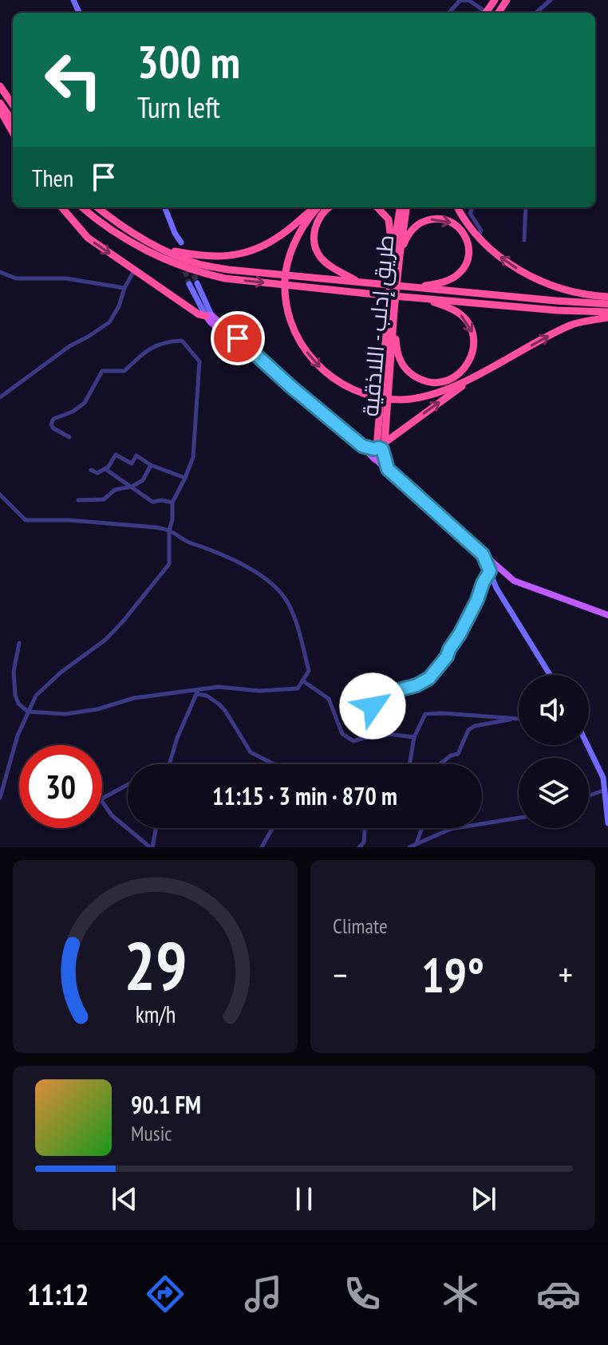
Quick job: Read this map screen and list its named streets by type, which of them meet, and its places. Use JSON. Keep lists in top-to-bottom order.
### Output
{
  "streets": {
    "highway": ["طريق إدلب - اللاذقية"]
  },
  "page": {
    "turn": ["300 m", "Turn left"],
    "then": "Then",
    "limit": "30",
    "trip": "11:15 · 3 min · 870 m",
    "tile": "Climate",
    "heat": ["−", "19°", "+"],
    "song": ["90.1 FM", "Music"],
    "tabs": "11:12",
    "gauge": ["29", "km/h"]
  }
}
